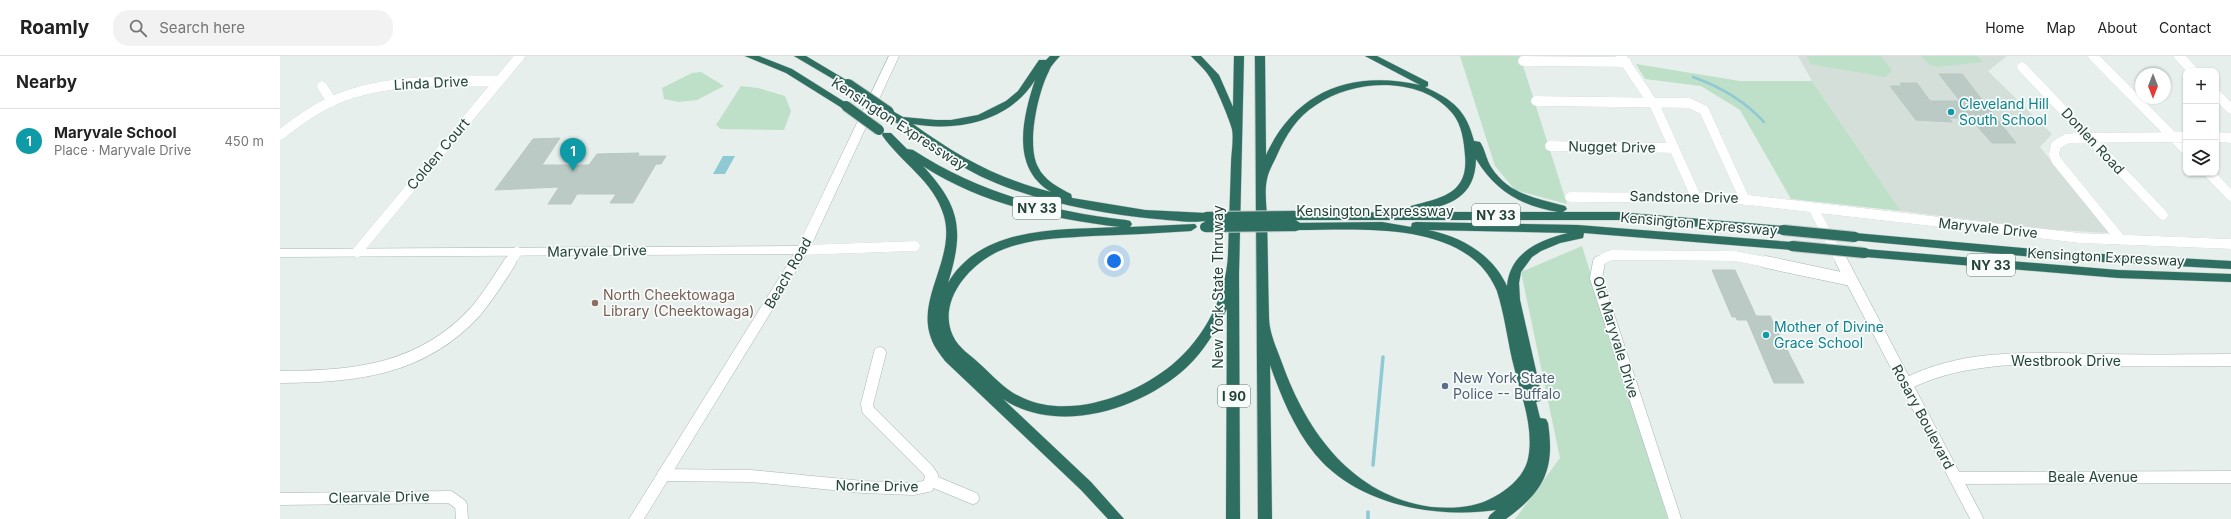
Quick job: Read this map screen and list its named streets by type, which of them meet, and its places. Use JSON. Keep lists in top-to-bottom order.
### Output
{
  "streets": {
    "highway": [
      "Kensington Expressway",
      "NY 33",
      "New York State Thruway",
      "I 90"
    ],
    "street": [
      "Linda Drive",
      "Donlen Road",
      "Nugget Drive",
      "Colden Court",
      "Sandstone Drive",
      "Maryvale Drive",
      "Beach Road",
      "Old Maryvale Drive",
      "Westbrook Drive",
      "Rosary Boulevard",
      "Beale Avenue",
      "Norine Drive",
      "Clearvale Drive"
    ]
  },
  "crossings": [
    ["Linda Drive", "Colden Court"],
    ["Colden Court", "Maryvale Drive"],
    ["Sandstone Drive", "Maryvale Drive"],
    ["Maryvale Drive", "Beach Road"],
    ["Maryvale Drive", "Rosary Boulevard"],
    ["Beach Road", "Norine Drive"],
    ["Old Maryvale Drive", "Rosary Boulevard"],
    ["Westbrook Drive", "Rosary Boulevard"],
    ["Rosary Boulevard", "Beale Avenue"]
  ],
  "places": [
    "Cleveland Hill South School",
    "North Cheektowaga Library (Cheektowaga)",
    "Mother of Divine Grace School",
    "New York State Police -- Buffalo"
  ],
  "north": "bottom",
  "page": {
    "header": "Roamly",
    "search": "Search here",
    "nav": [
      "Home",
      "Map",
      "About",
      "Contact"
    ],
    "heading": "Nearby",
    "map_buttons": ["+", "−"],
    "list": [
      {
        "mark": "1",
        "name": "Maryvale School",
        "note": "Place · Maryvale Drive",
        "value": "450 m"
      }
    ],
    "pins": "1"
  }
}
